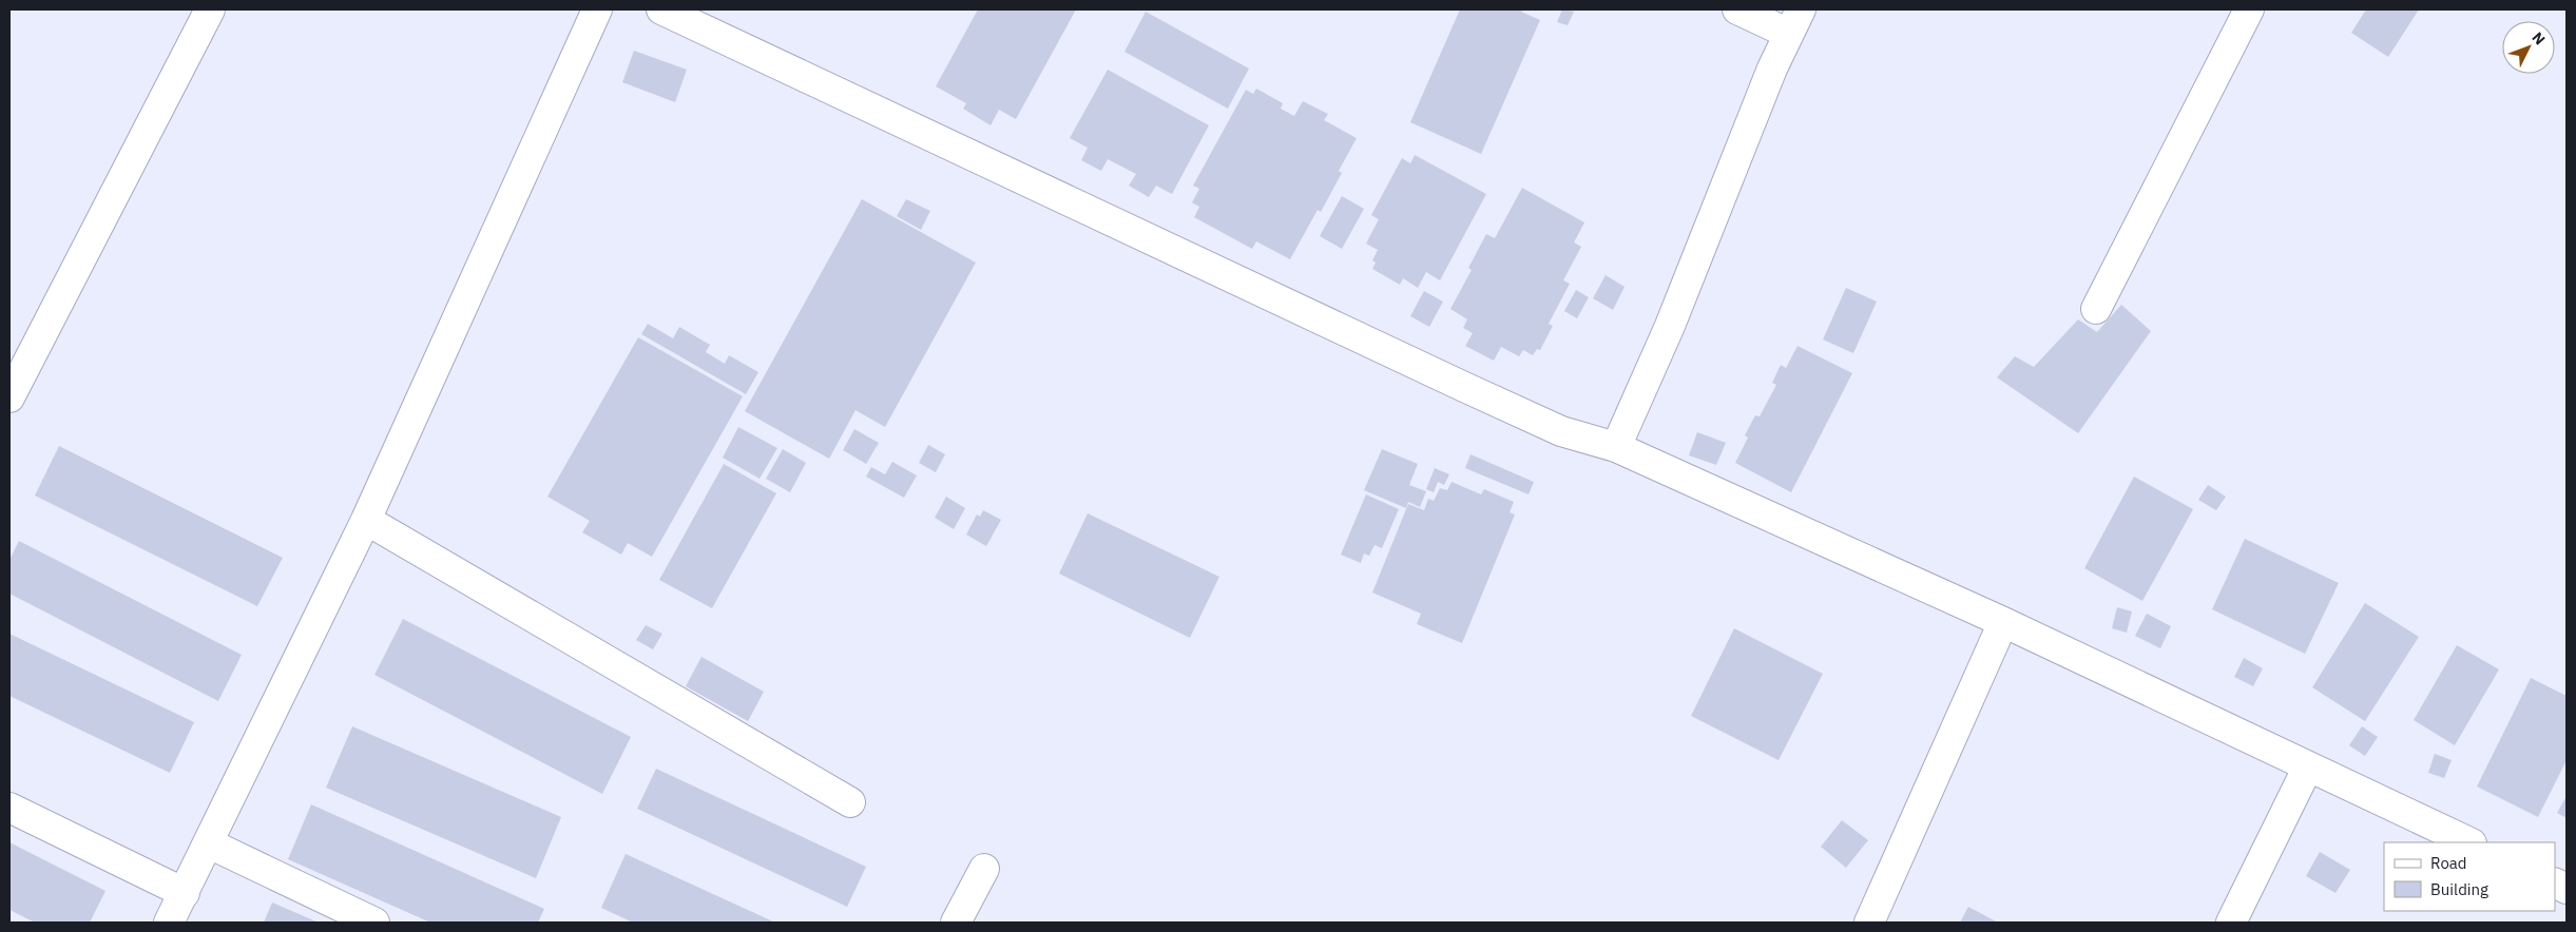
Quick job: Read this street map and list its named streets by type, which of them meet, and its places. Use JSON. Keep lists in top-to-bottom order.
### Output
{
  "legend": ["Road", "Building"],
  "north": "top right"
}
